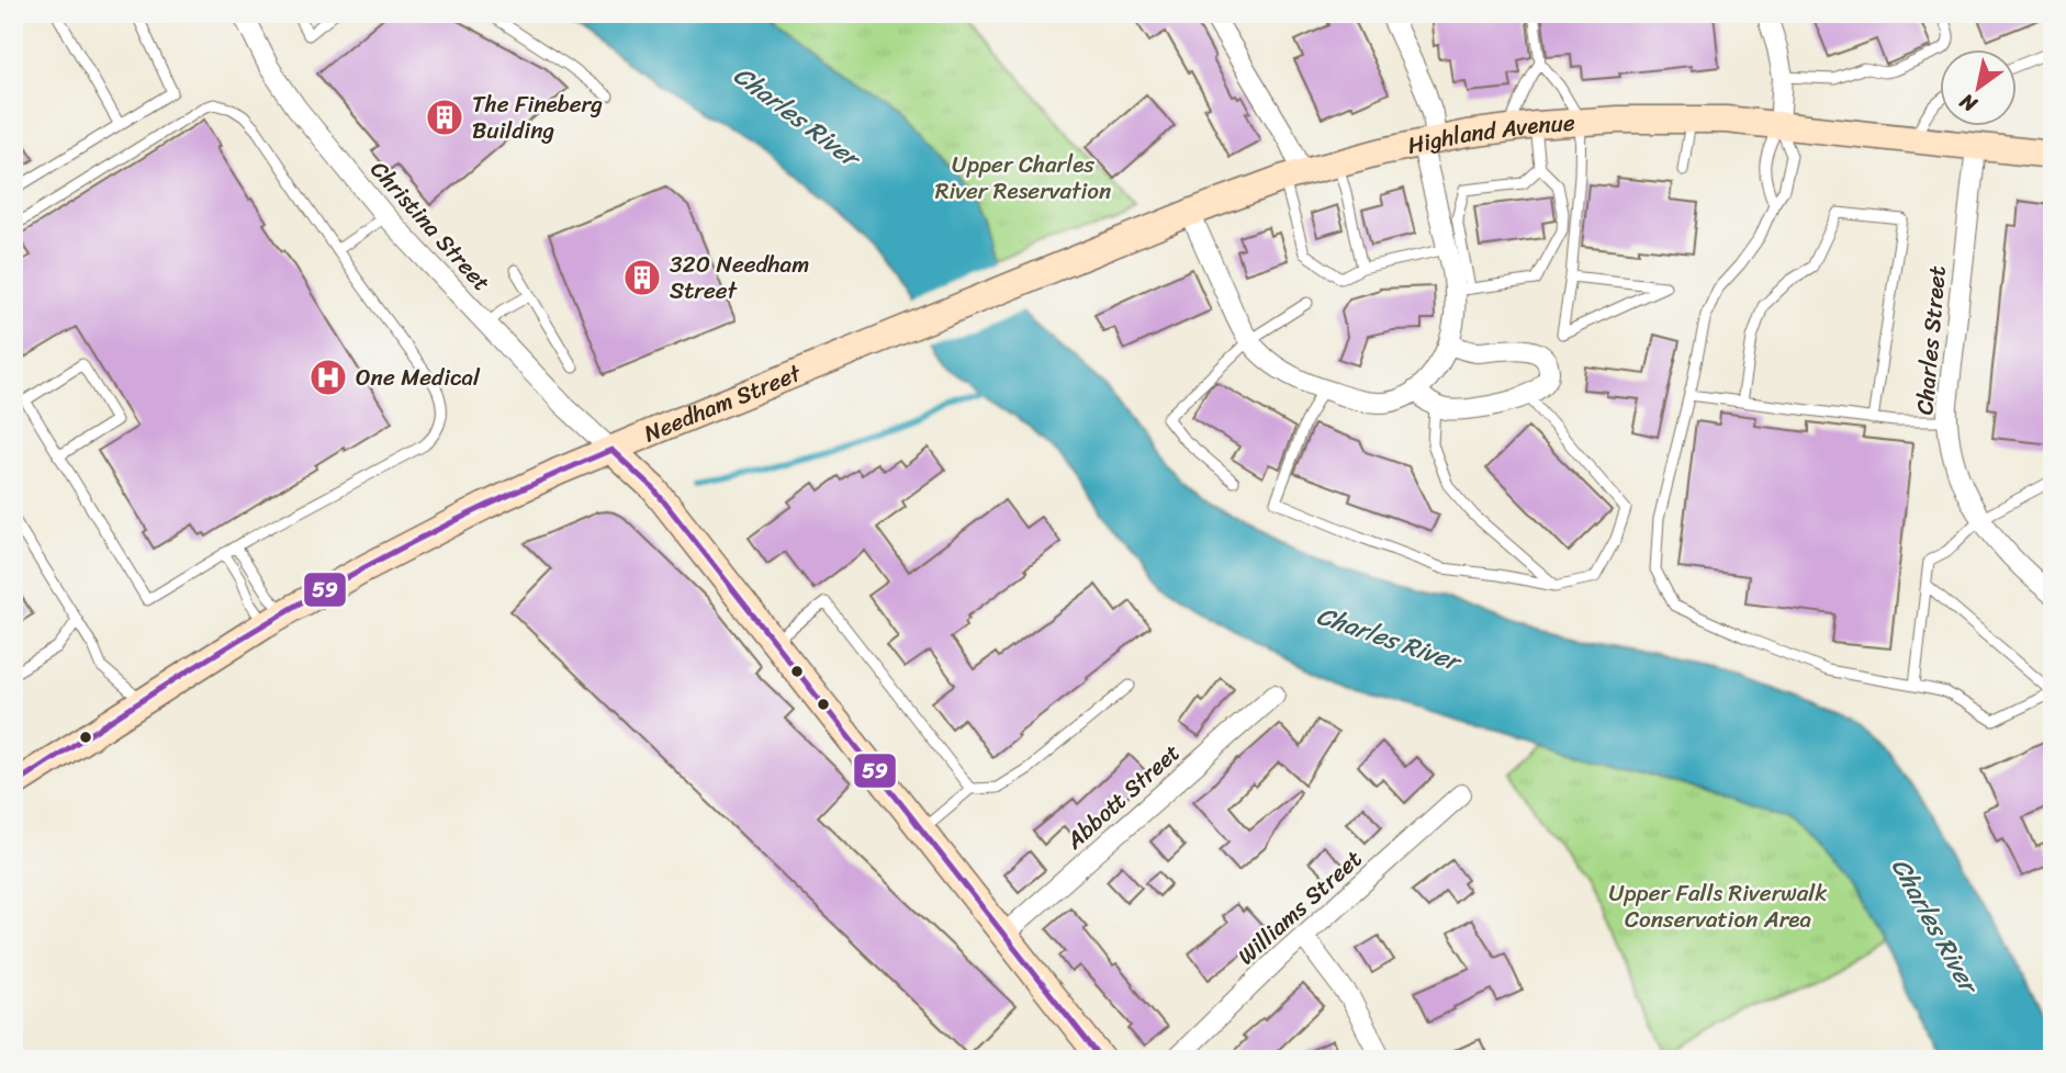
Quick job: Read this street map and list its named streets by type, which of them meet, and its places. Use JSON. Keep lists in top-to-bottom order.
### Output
{
  "streets": {
    "main road": ["Highland Avenue", "Needham Street"],
    "street": [
      "Christina Street",
      "Charles Street",
      "Abbott Street",
      "Williams Street"
    ]
  },
  "crossings": [
    ["Highland Avenue", "Charles Street"],
    ["Highland Avenue", "Needham Street"],
    ["Christina Street", "Needham Street"]
  ],
  "water": ["Charles River"],
  "parks": ["Upper Charles River Reservation", "Upper Falls Riverwalk Conservation Area"],
  "places": {
    "building": ["The Fineberg Building", "320 Needham Street"],
    "hospital": ["One Medical"]
  },
  "lines": ["transit line 59"],
  "north": "bottom left"
}
